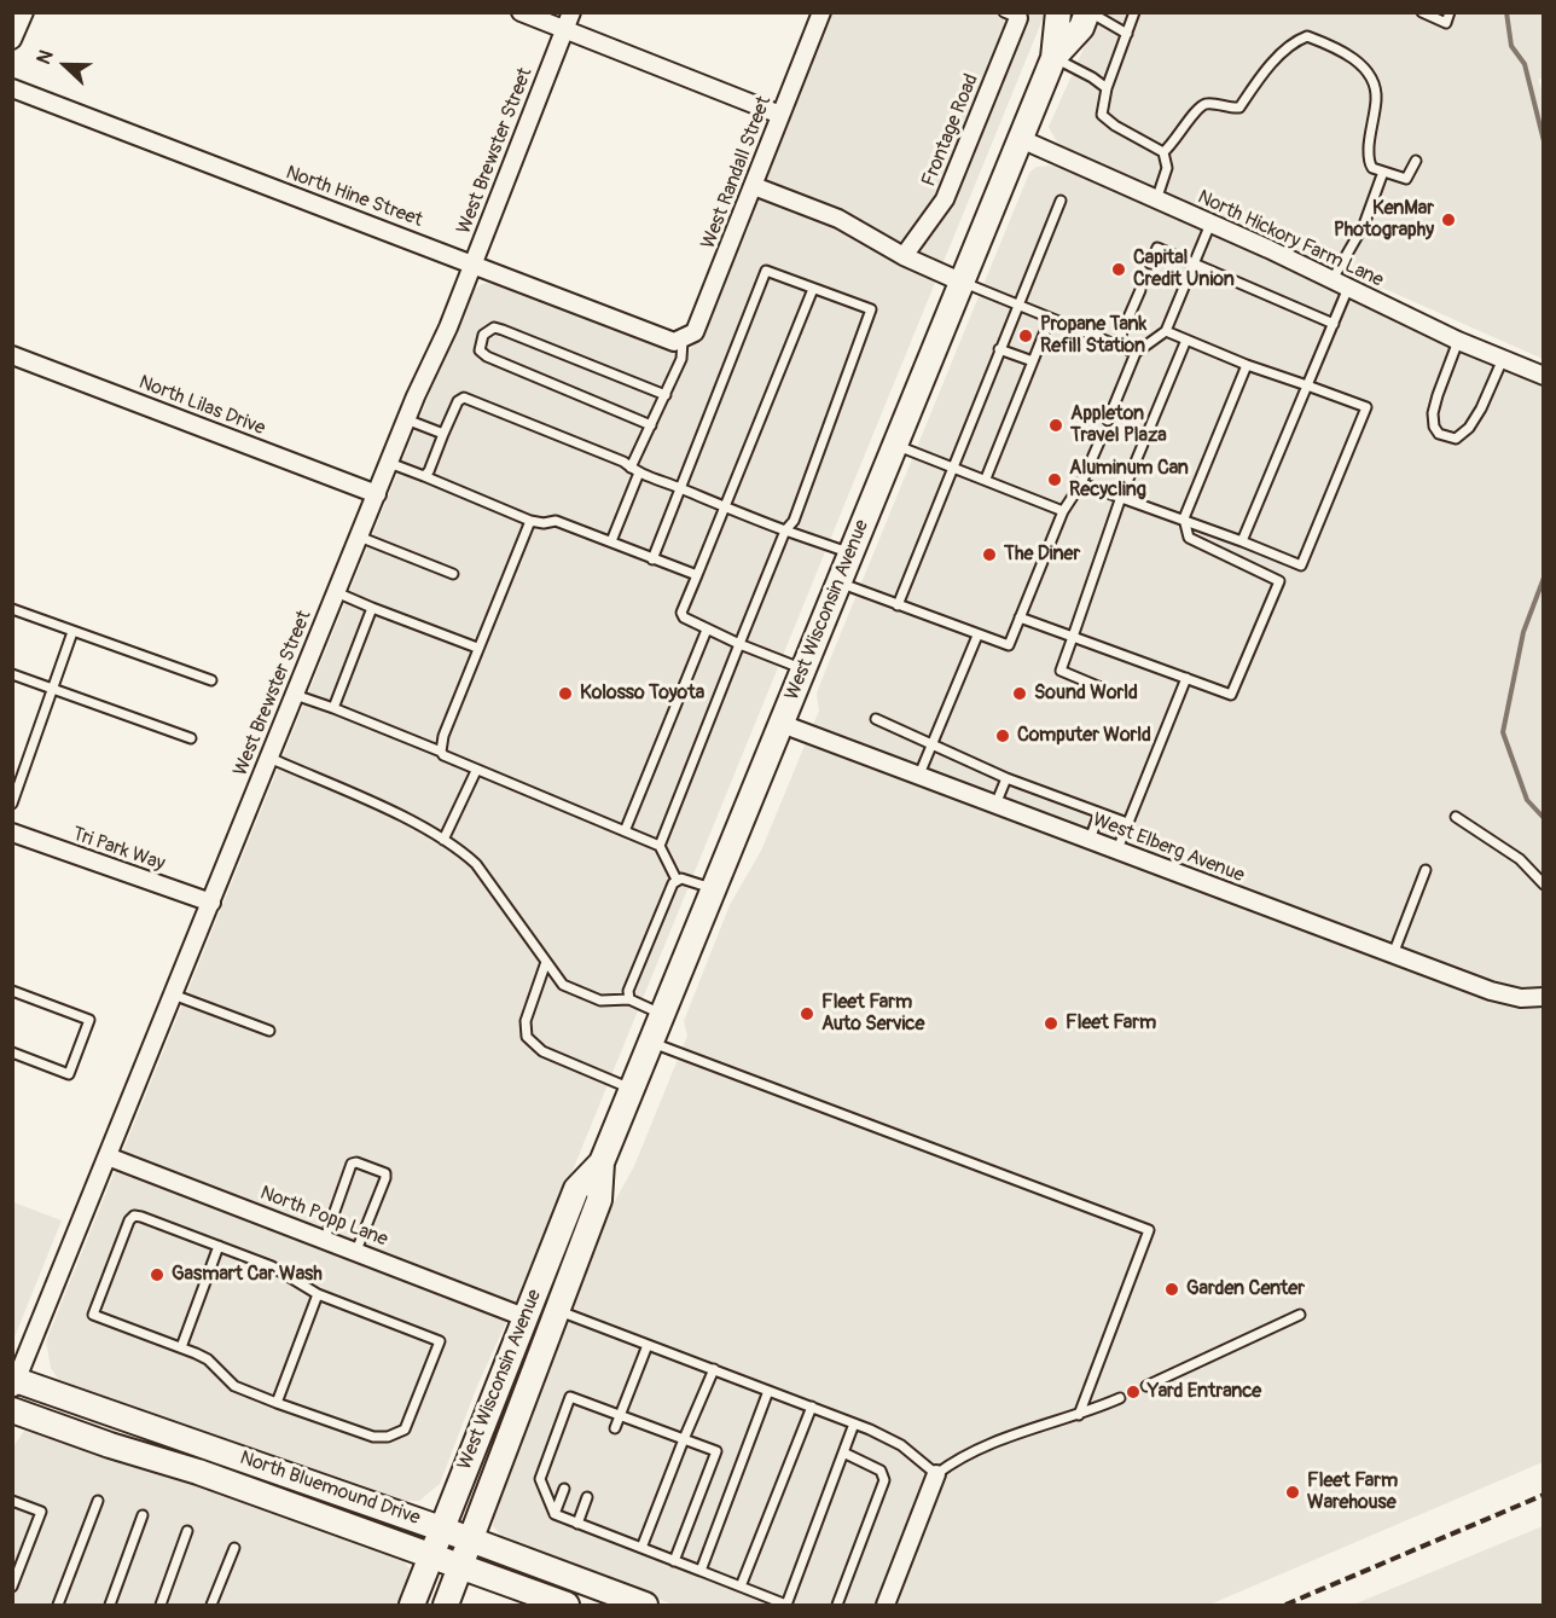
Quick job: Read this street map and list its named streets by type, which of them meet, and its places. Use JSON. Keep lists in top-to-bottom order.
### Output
{
  "streets": {
    "main road": ["West Wisconsin Avenue", "North Bluemound Drive"],
    "street": [
      "Frontage Road",
      "West Brewster Street",
      "West Randall Street",
      "North Hine Street",
      "North Hickory Farm Lane",
      "North Lilas Drive",
      "West Elberg Avenue",
      "Tri Park Way",
      "North Popp Lane"
    ]
  },
  "crossings": [
    ["West Brewster Street", "North Hine Street"],
    ["West Brewster Street", "North Lilas Drive"],
    ["West Brewster Street", "Tri Park Way"],
    ["West Brewster Street", "North Popp Lane"],
    ["West Brewster Street", "North Bluemound Drive"],
    ["West Randall Street", "North Hine Street"],
    ["North Hickory Farm Lane", "West Wisconsin Avenue"],
    ["West Wisconsin Avenue", "West Elberg Avenue"],
    ["West Wisconsin Avenue", "North Popp Lane"],
    ["West Wisconsin Avenue", "North Bluemound Drive"]
  ],
  "places": [
    "KenMar Photography",
    "Capital Credit Union",
    "Propane Tank Refill Station",
    "Appleton Travel Plaza",
    "Aluminum Can Recycling",
    "The Diner",
    "Kolosso Toyota",
    "Sound World",
    "Computer World",
    "Fleet Farm Auto Service",
    "Fleet Farm",
    "Gasmart Car Wash",
    "Garden Center",
    "Yard Entrance",
    "Fleet Farm Warehouse"
  ],
  "north": "left"
}
